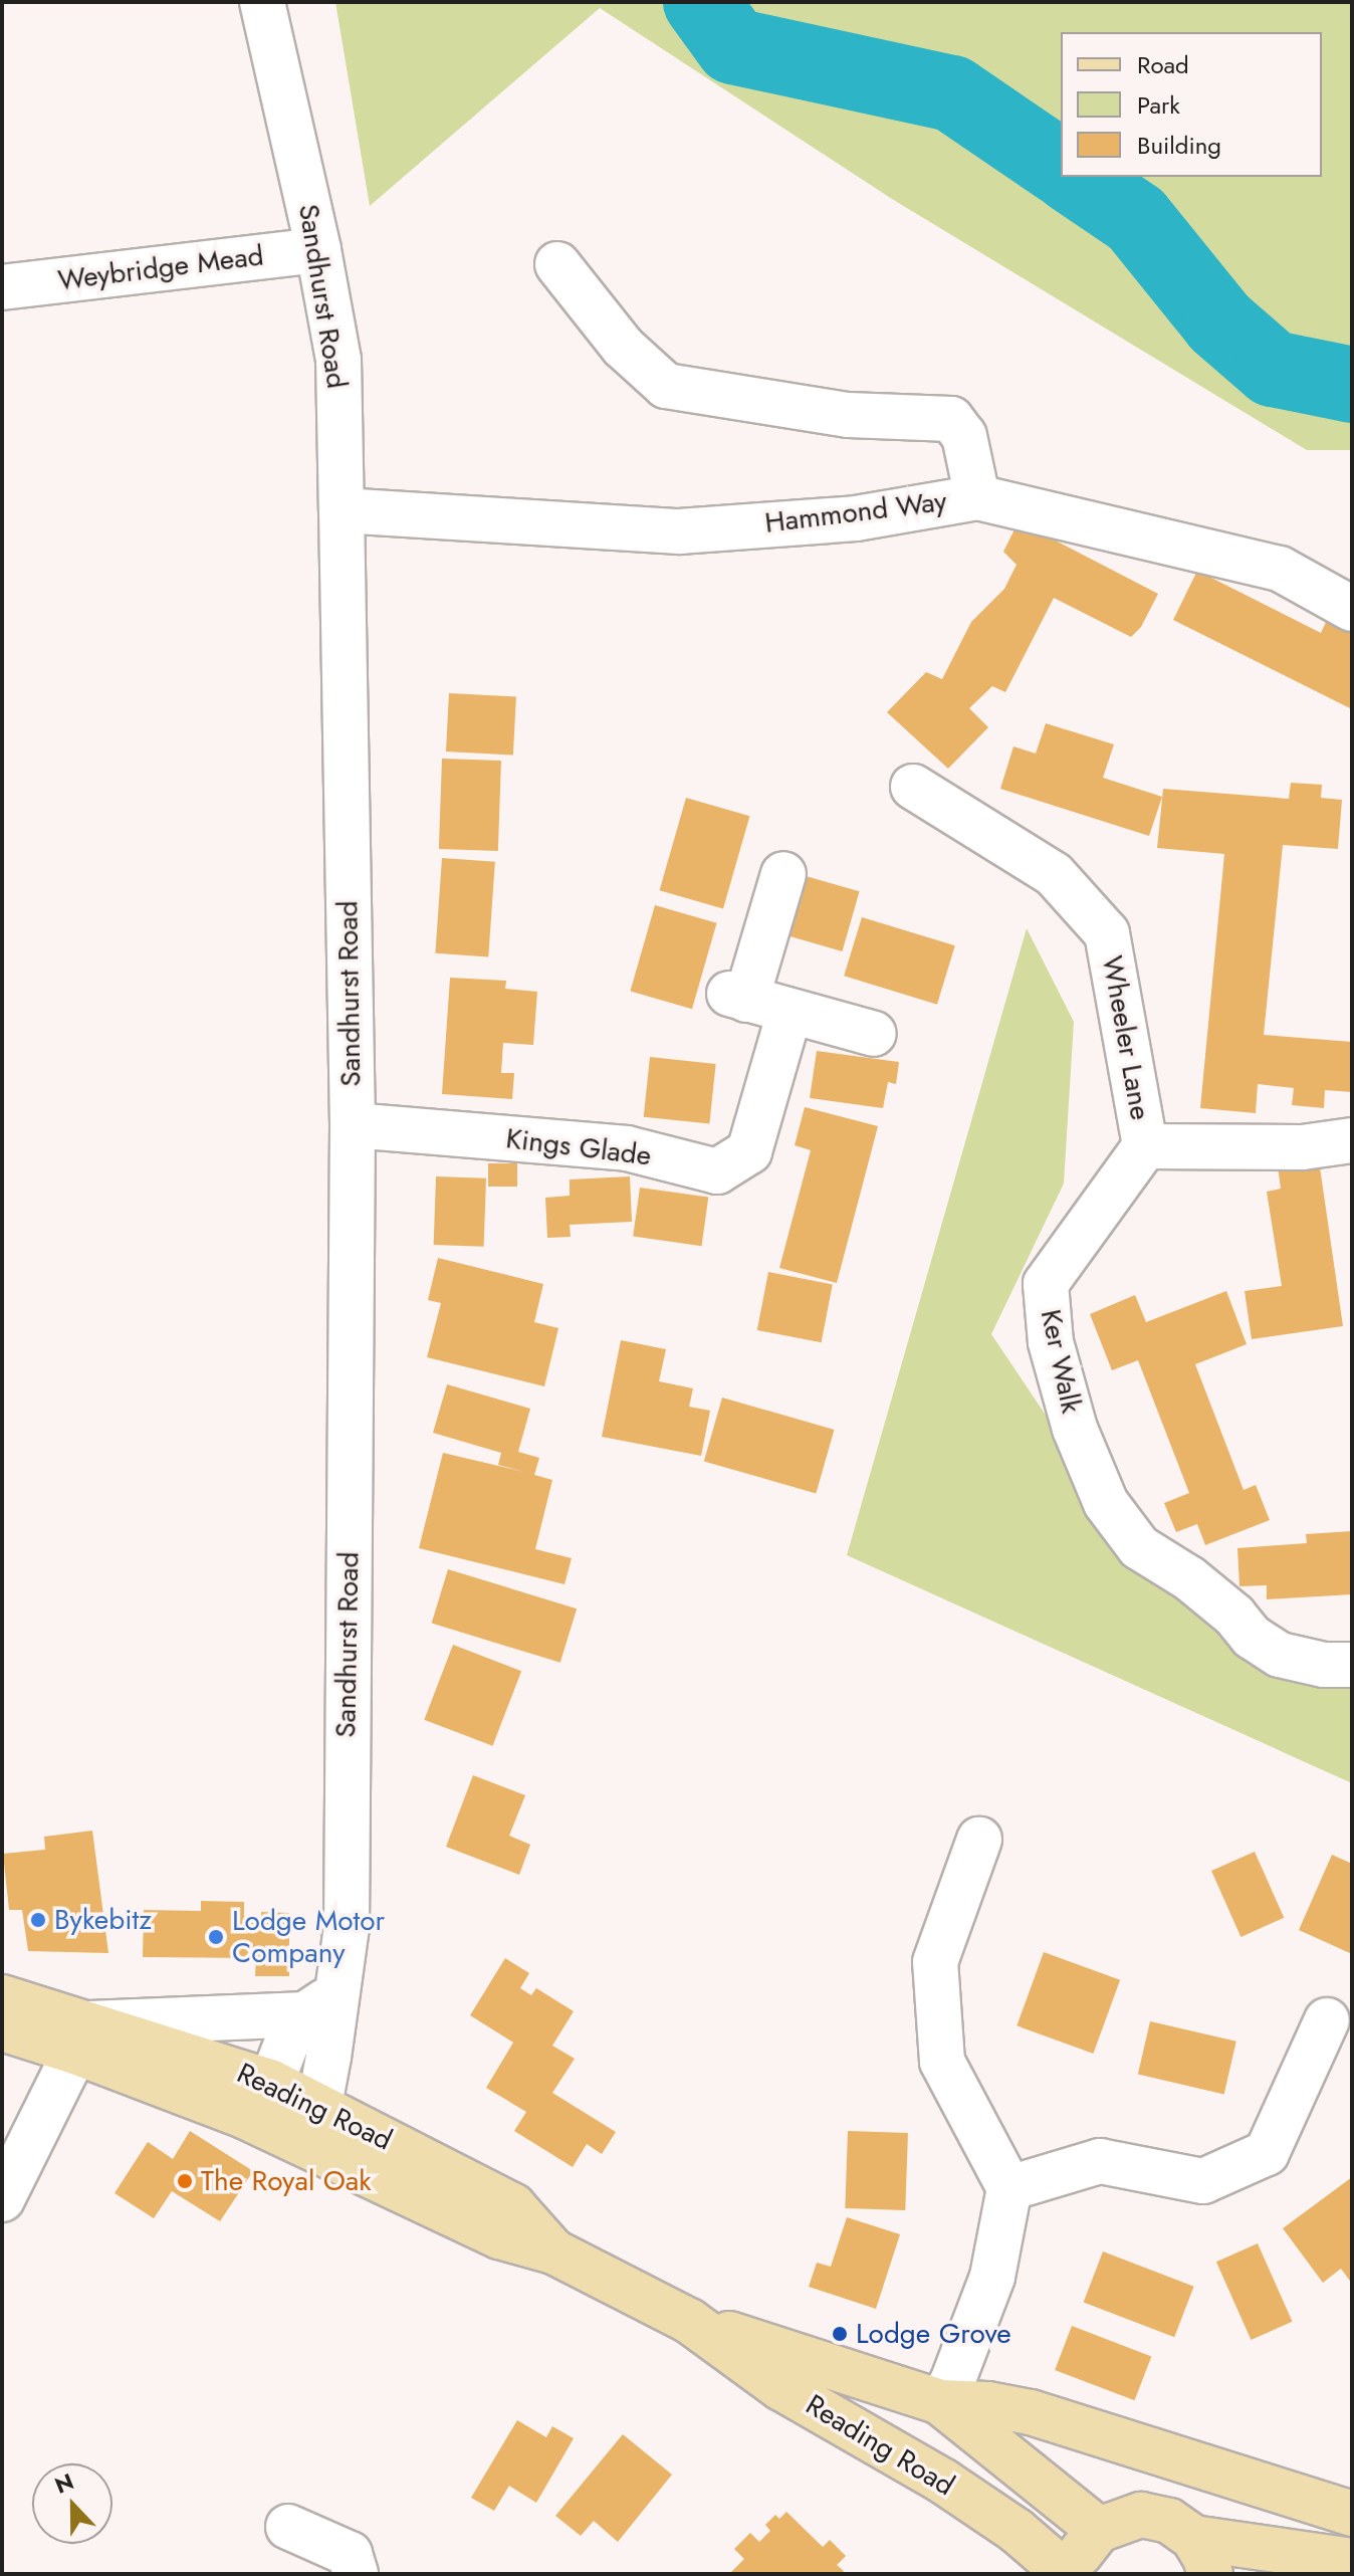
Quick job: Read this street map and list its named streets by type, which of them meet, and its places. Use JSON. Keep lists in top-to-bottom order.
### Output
{
  "streets": {
    "main road": ["Reading Road"],
    "street": [
      "Weybridge Mead",
      "Sandhurst Road",
      "Hammond Way",
      "Wheeler Lane",
      "Kings Glade",
      "Ker Walk"
    ]
  },
  "crossings": [
    ["Weybridge Mead", "Sandhurst Road"],
    ["Sandhurst Road", "Hammond Way"],
    ["Sandhurst Road", "Kings Glade"],
    ["Sandhurst Road", "Reading Road"],
    ["Wheeler Lane", "Ker Walk"]
  ],
  "places": [
    "Bykebitz",
    "Lodge Motor Company",
    "The Royal Oak",
    "Lodge Grove"
  ],
  "legend": ["Road", "Park", "Building"],
  "north": "top"
}
